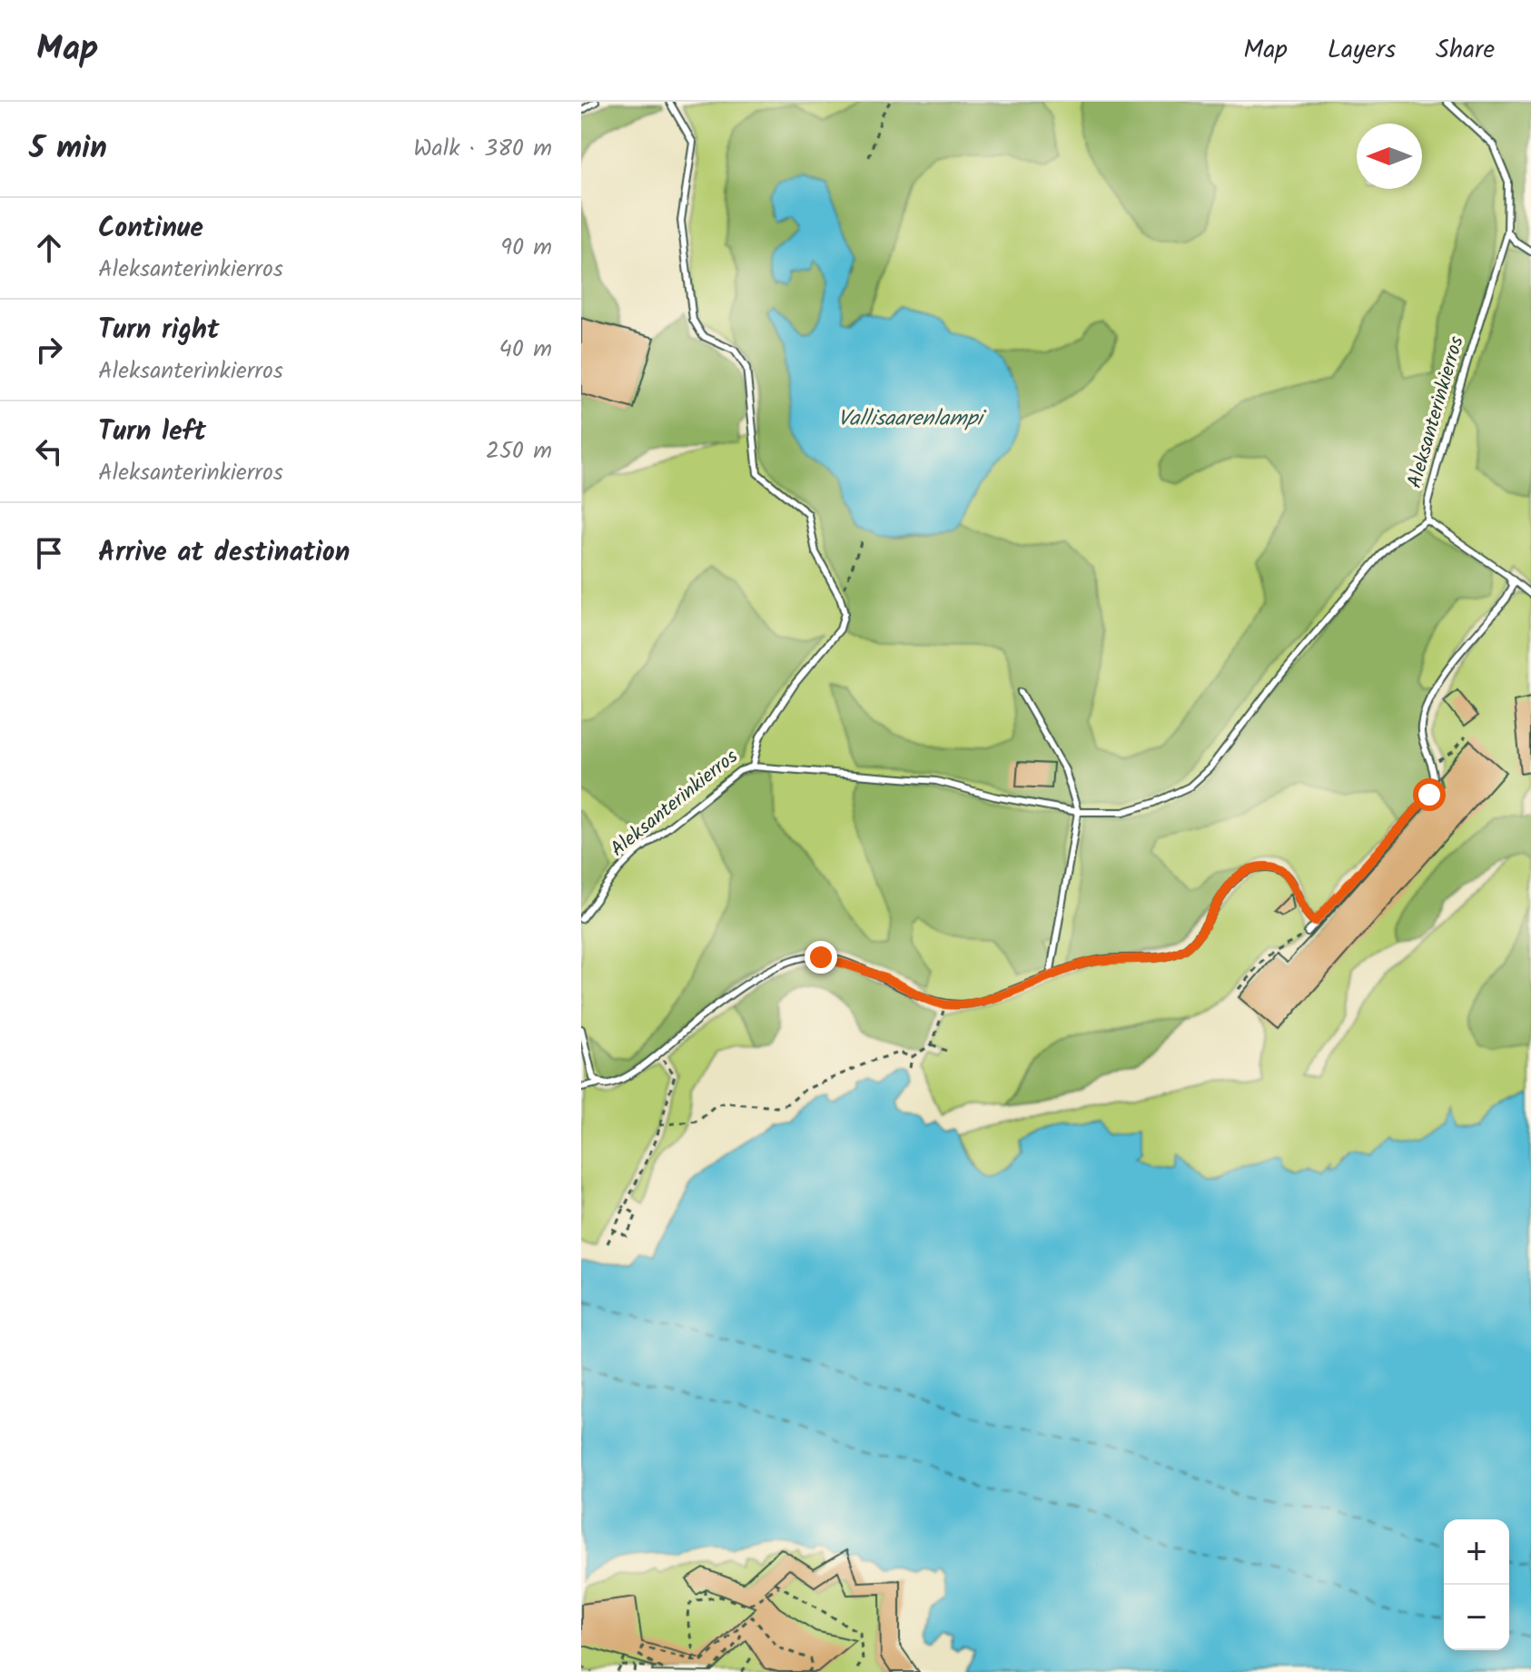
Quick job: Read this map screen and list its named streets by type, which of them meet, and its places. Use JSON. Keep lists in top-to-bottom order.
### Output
{
  "streets": {
    "lane": ["Aleksanterinkierros"]
  },
  "water": ["Vallisaarenlampi"],
  "north": "left",
  "page": {
    "header": "Map",
    "nav": ["Map", "Layers", "Share"],
    "heading": ["5 min", "Walk · 380 m"],
    "list": [
      ["Continue", "Aleksanterinkierros", "90 m"],
      ["Turn right", "Aleksanterinkierros", "40 m"],
      ["Turn left", "Aleksanterinkierros", "250 m"],
      "Arrive at destination"
    ],
    "map_buttons": ["+", "−"]
  }
}
